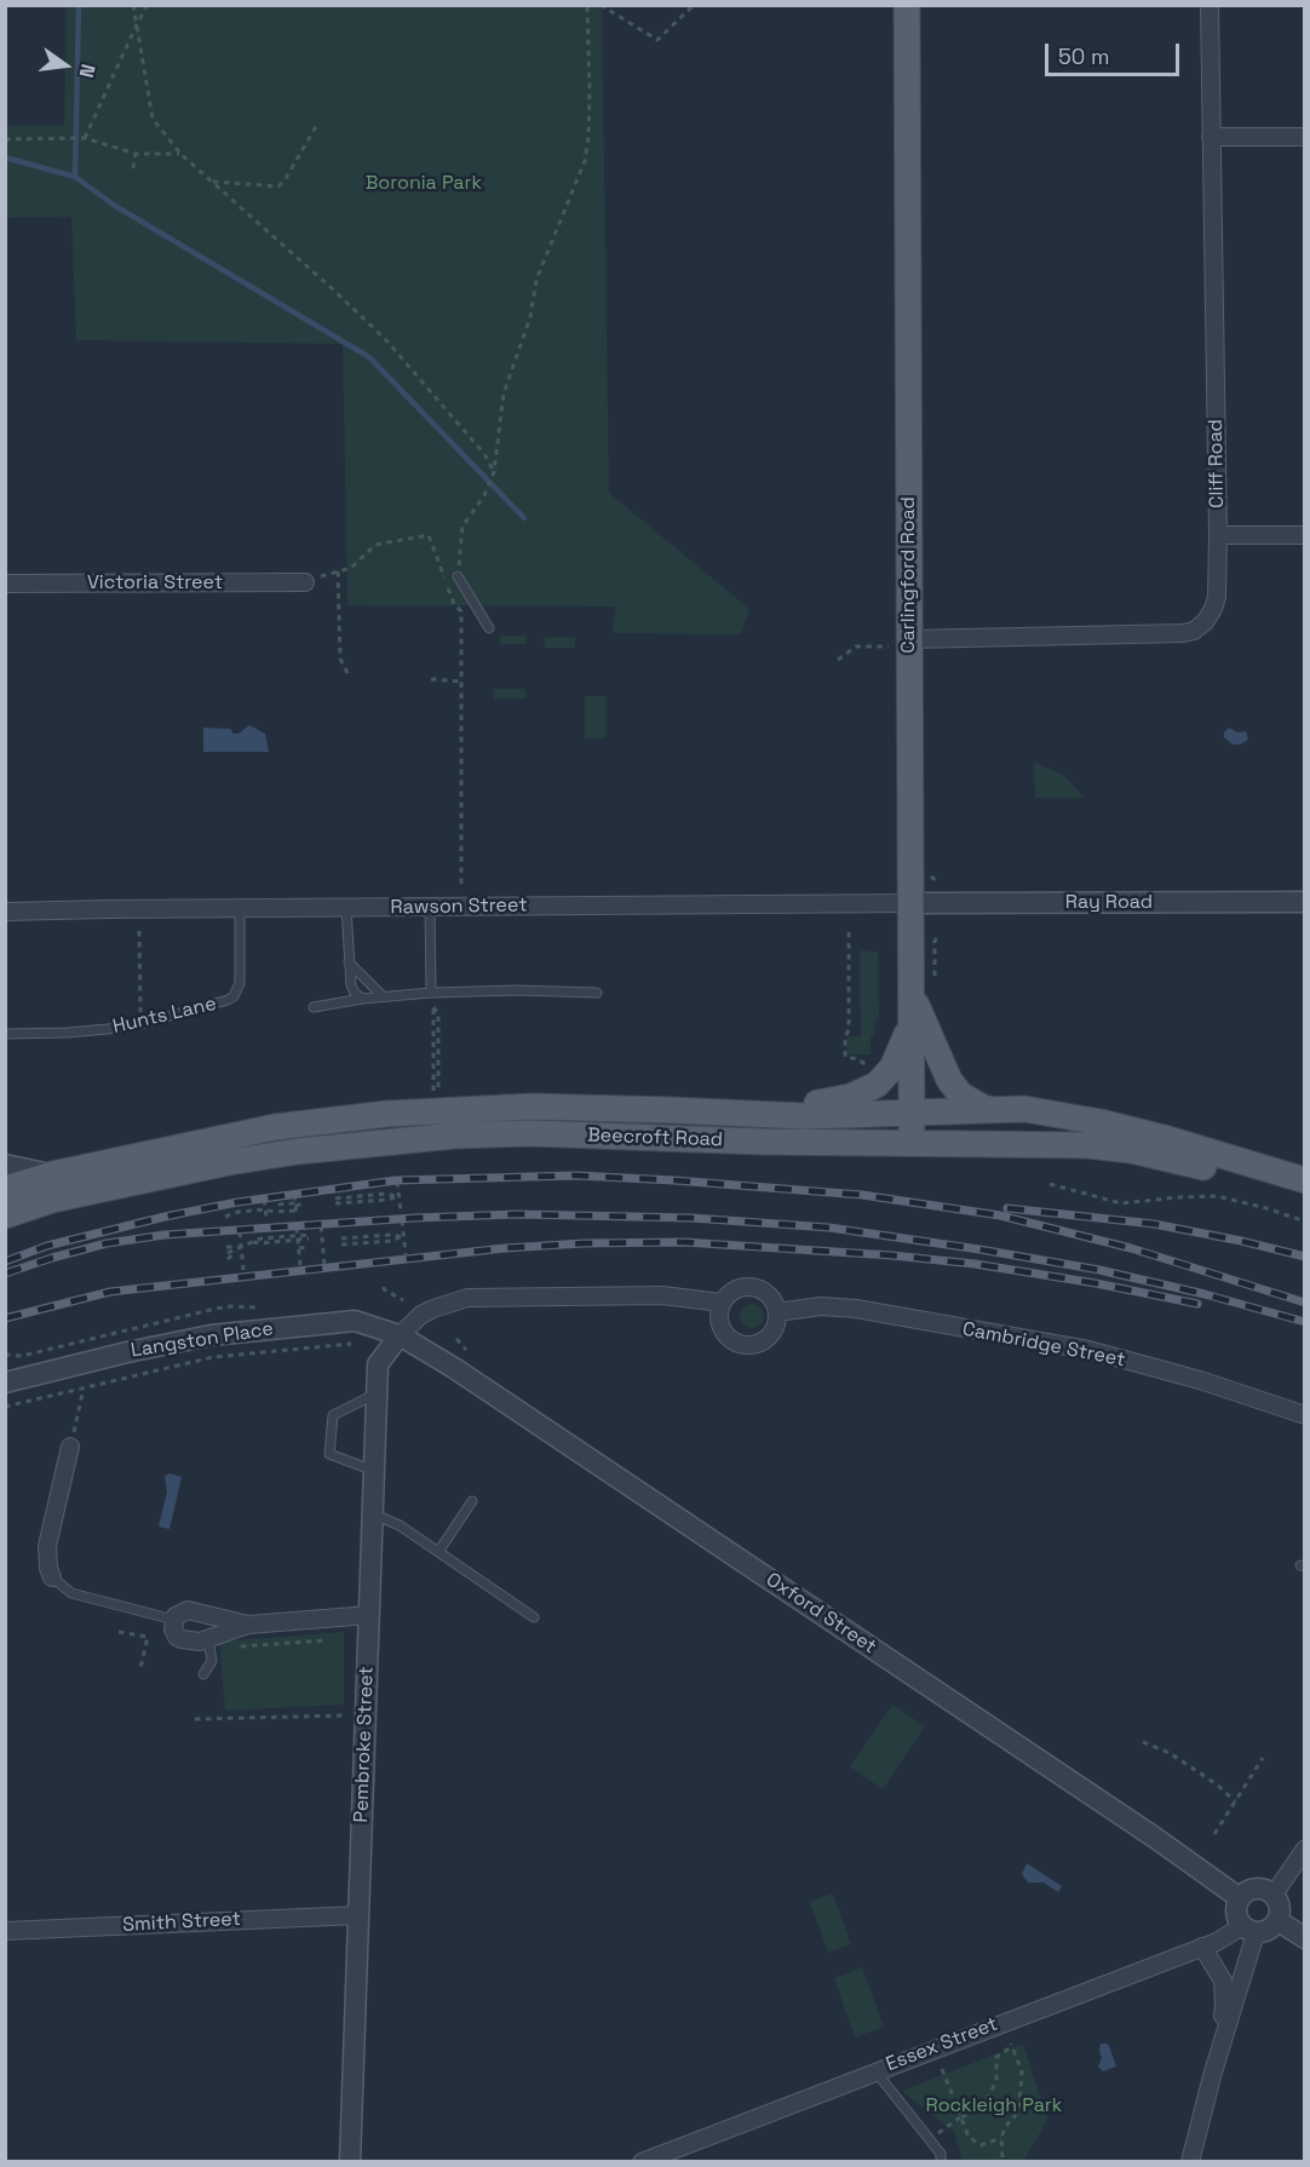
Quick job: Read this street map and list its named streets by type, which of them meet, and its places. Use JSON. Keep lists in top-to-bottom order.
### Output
{
  "streets": {
    "main road": ["Carlingford Road", "Beecroft Road"],
    "street": [
      "Cliff Road",
      "Victoria Street",
      "Ray Road",
      "Rawson Street",
      "Langston Place",
      "Cambridge Street",
      "Oxford Street",
      "Pembroke Street",
      "Smith Street",
      "Essex Street"
    ],
    "lane": ["Hunts Lane"]
  },
  "crossings": [
    ["Cliff Road", "Carlingford Road"],
    ["Carlingford Road", "Ray Road"],
    ["Carlingford Road", "Rawson Street"],
    ["Carlingford Road", "Beecroft Road"],
    ["Ray Road", "Rawson Street"],
    ["Rawson Street", "Hunts Lane"],
    ["Langston Place", "Oxford Street"],
    ["Langston Place", "Pembroke Street"],
    ["Oxford Street", "Pembroke Street"],
    ["Oxford Street", "Essex Street"],
    ["Pembroke Street", "Smith Street"]
  ],
  "parks": ["Boronia Park", "Rockleigh Park"],
  "scale_bar": "50 m",
  "north": "right"
}
